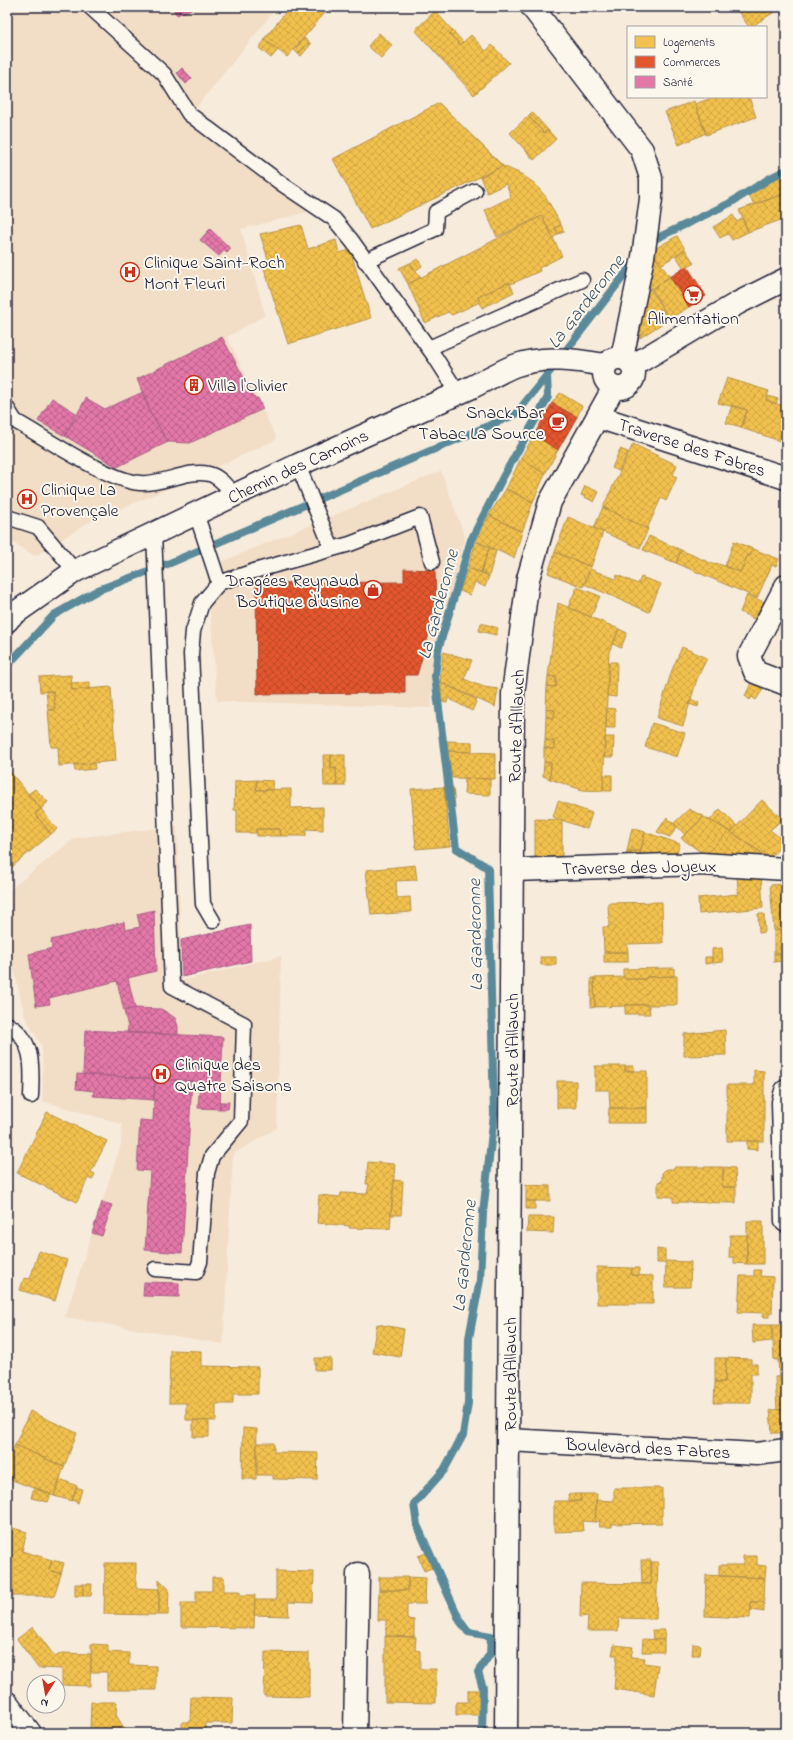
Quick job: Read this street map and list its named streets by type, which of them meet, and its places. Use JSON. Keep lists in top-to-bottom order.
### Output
{
  "streets": {
    "street": [
      "Traverse des Fabres",
      "Chemin des Camoins",
      "Route d'Allauch",
      "Traverse des Joyeux",
      "Boulevard des Fabres"
    ]
  },
  "crossings": [
    ["Traverse des Fabres", "Route d'Allauch"],
    ["Chemin des Camoins", "Route d'Allauch"],
    ["Route d'Allauch", "Traverse des Joyeux"],
    ["Route d'Allauch", "Boulevard des Fabres"]
  ],
  "water": ["La Garderonne"],
  "places": {
    "hospital": ["Clinique Saint-Roch Mont Fleuri", "Clinique La Provençale", "Clinique des Quatre Saisons"],
    "supermarket": ["Alimentation"],
    "building": ["Villa l'Olivier"],
    "cafe": ["Snack Bar Tabac La Source"],
    "shop": ["Dragées Reynaud Boutique d'usine"]
  },
  "legend": ["Logements", "Commerces", "Santé"],
  "north": "bottom"
}
